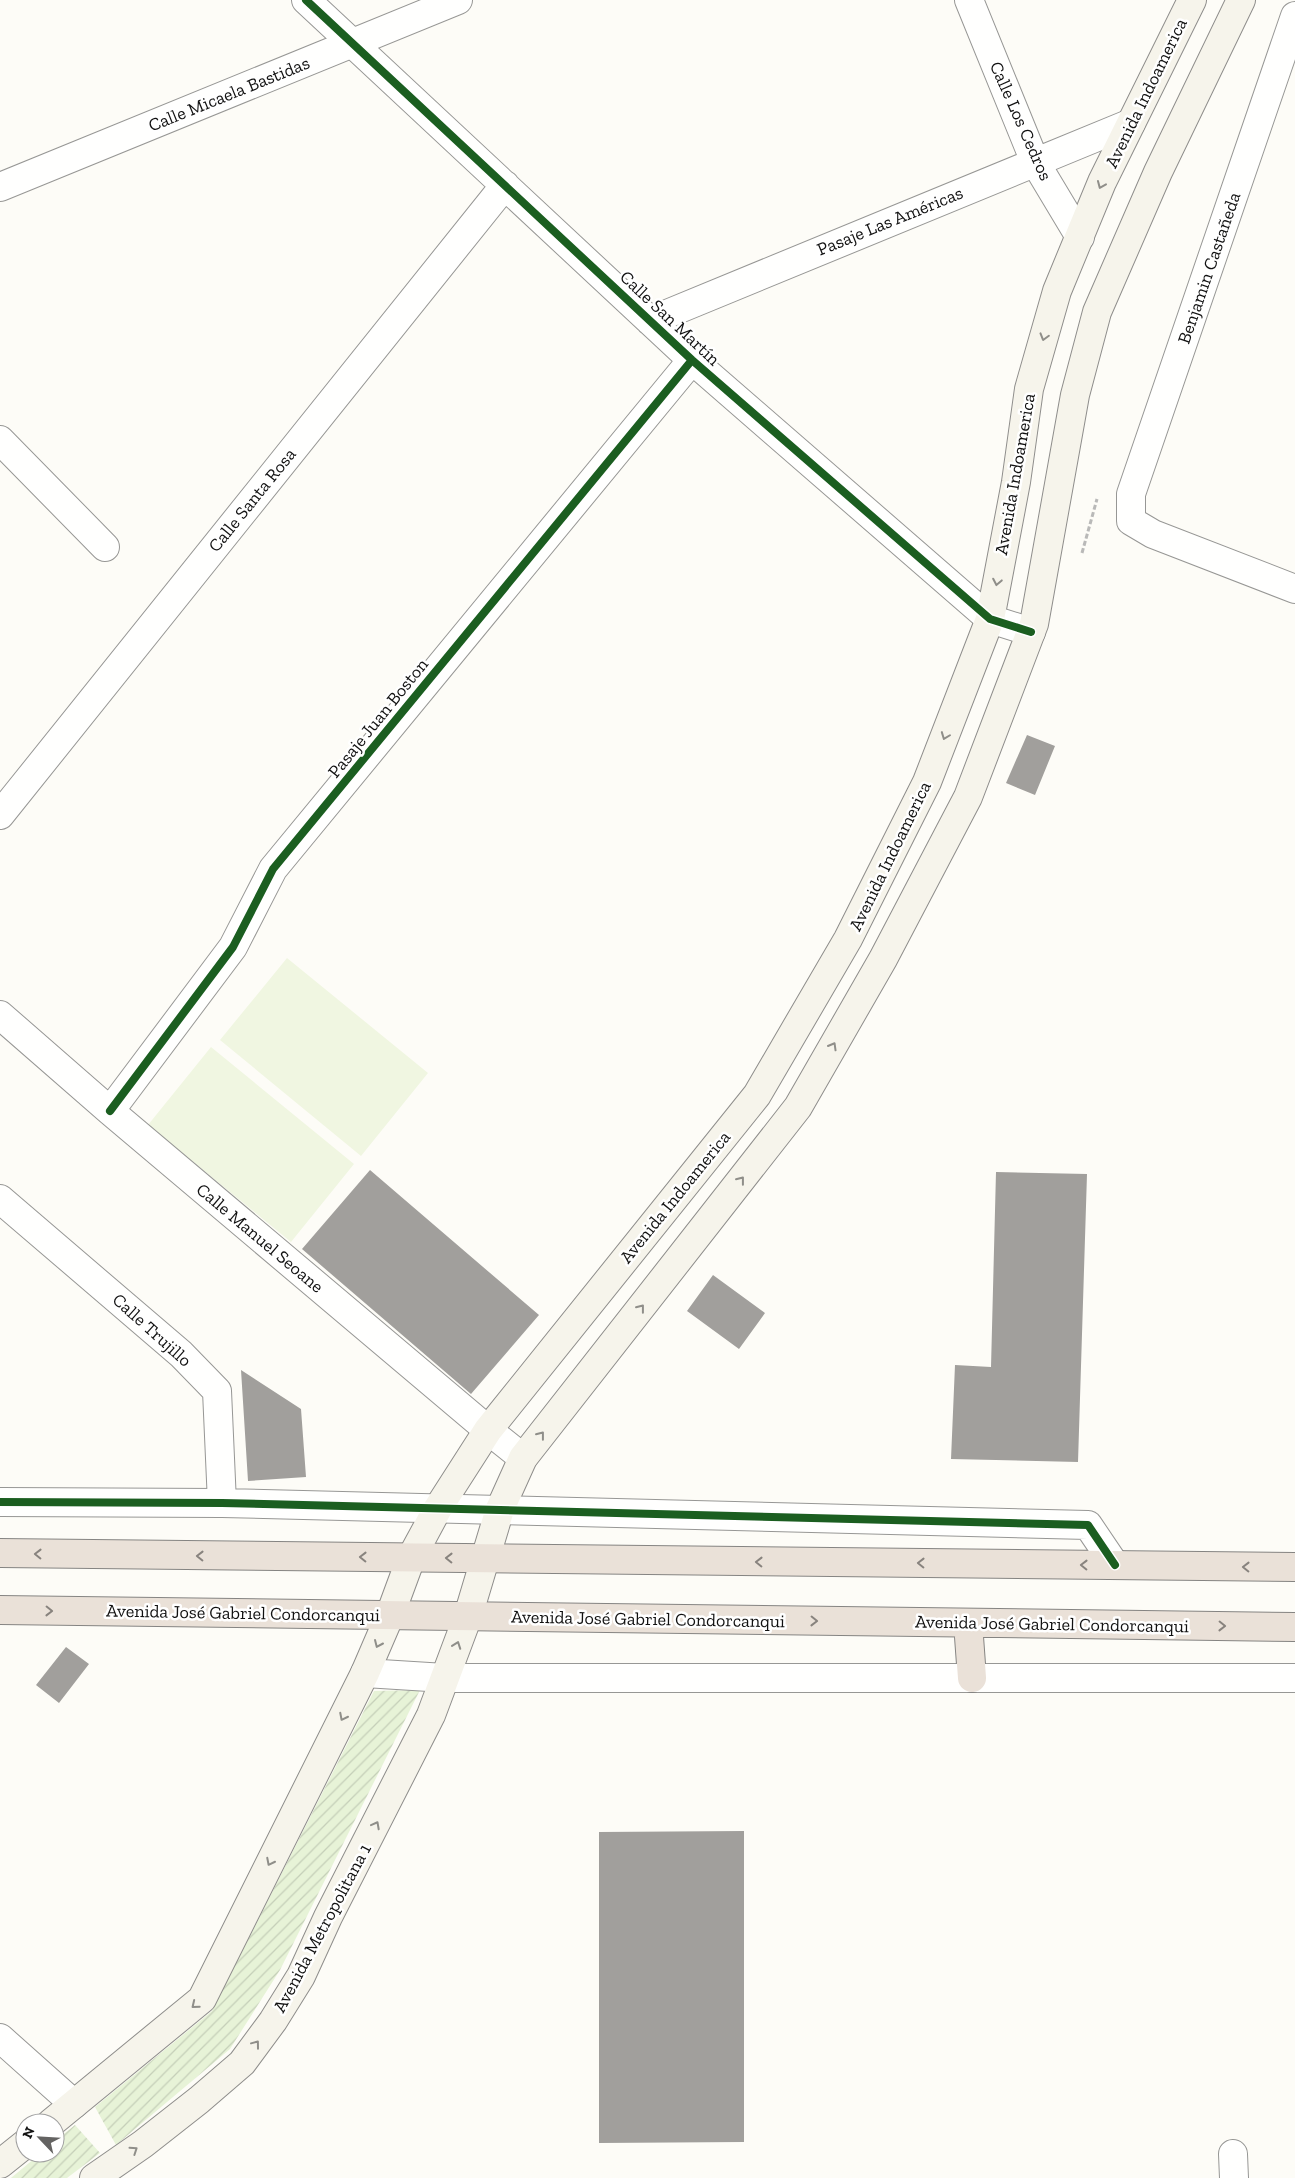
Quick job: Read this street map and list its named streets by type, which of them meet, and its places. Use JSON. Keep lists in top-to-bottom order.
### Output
{
  "streets": {
    "highway": ["Avenida José Gabriel Condorcanqui"],
    "main road": ["Avenida Indoamerica", "Avenida Metropolitana 1"],
    "street": [
      "Calle Micaela Bastidas",
      "Calle Los Cedros",
      "Pasaje Las Américas",
      "Benjamin Castañeda",
      "Calle San Martín",
      "Calle Santa Rosa",
      "Pasaje Juan Boston",
      "Calle Manuel Seoane",
      "Calle Trujillo"
    ]
  },
  "crossings": [
    ["Avenida Indoamerica", "Calle Los Cedros"],
    ["Avenida Indoamerica", "Pasaje Las Américas"],
    ["Avenida Indoamerica", "Calle San Martín"],
    ["Avenida Indoamerica", "Calle Manuel Seoane"],
    ["Avenida Indoamerica", "Avenida José Gabriel Condorcanqui"],
    ["Calle Micaela Bastidas", "Calle San Martín"],
    ["Calle Los Cedros", "Pasaje Las Américas"],
    ["Pasaje Las Américas", "Calle San Martín"],
    ["Calle San Martín", "Calle Santa Rosa"],
    ["Calle San Martín", "Pasaje Juan Boston"],
    ["Pasaje Juan Boston", "Calle Manuel Seoane"],
    ["Avenida José Gabriel Condorcanqui", "Avenida Metropolitana 1"]
  ],
  "north": "top left"
}
